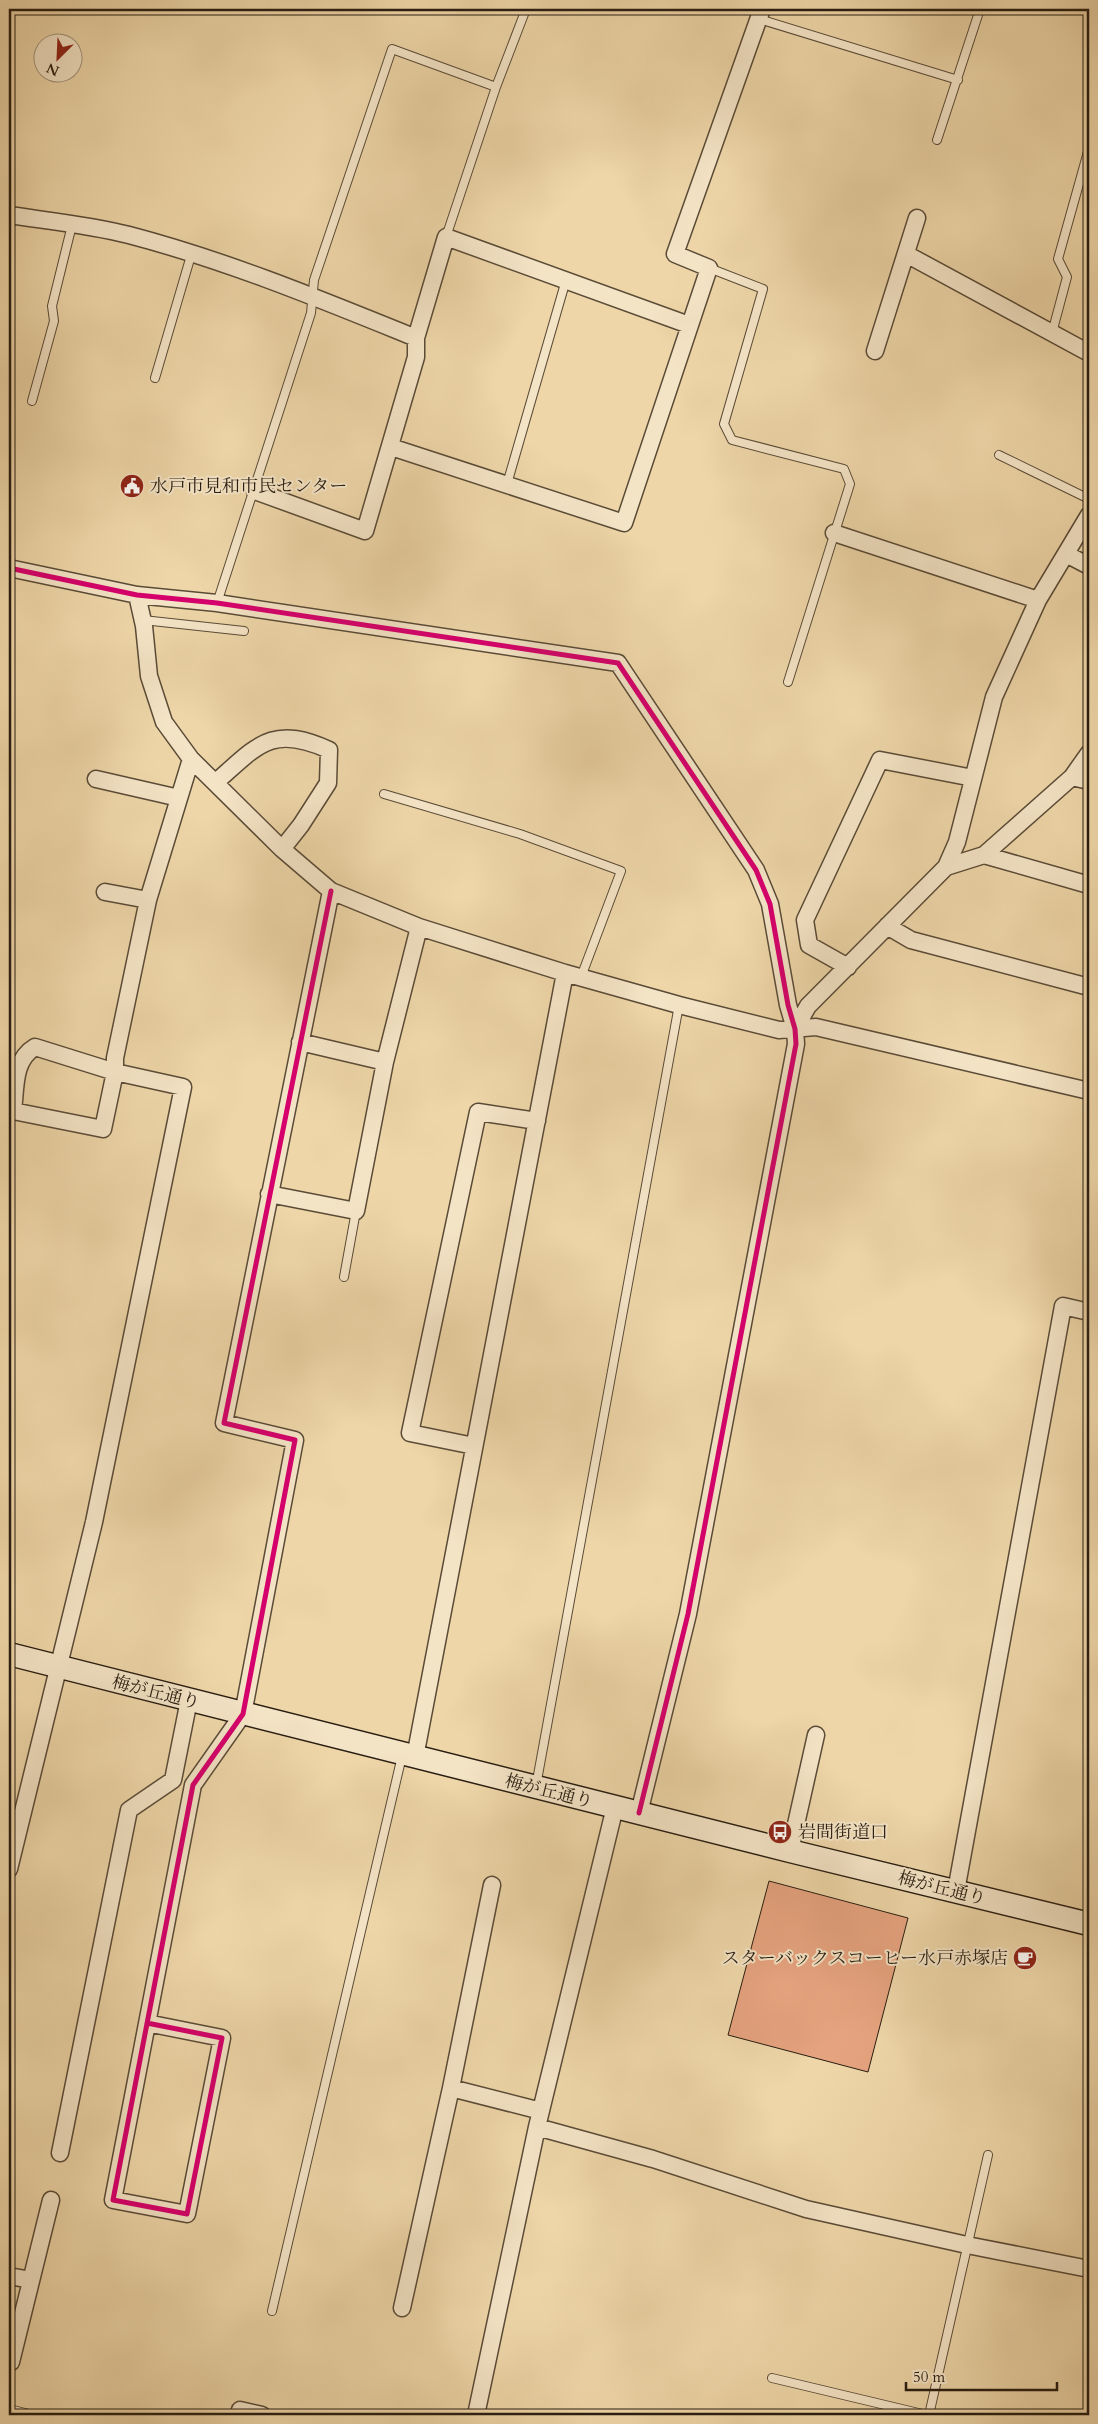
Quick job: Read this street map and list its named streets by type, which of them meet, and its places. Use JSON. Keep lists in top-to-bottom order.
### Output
{
  "streets": {
    "street": ["梅が丘通り"]
  },
  "places": {
    "public building": ["水戸市見和市民センター"],
    "bus stop": ["岩間街道口"],
    "cafe": ["スターバックスコーヒー水戸赤塚店"]
  },
  "scale_bar": "50 m",
  "north": "bottom left"
}
